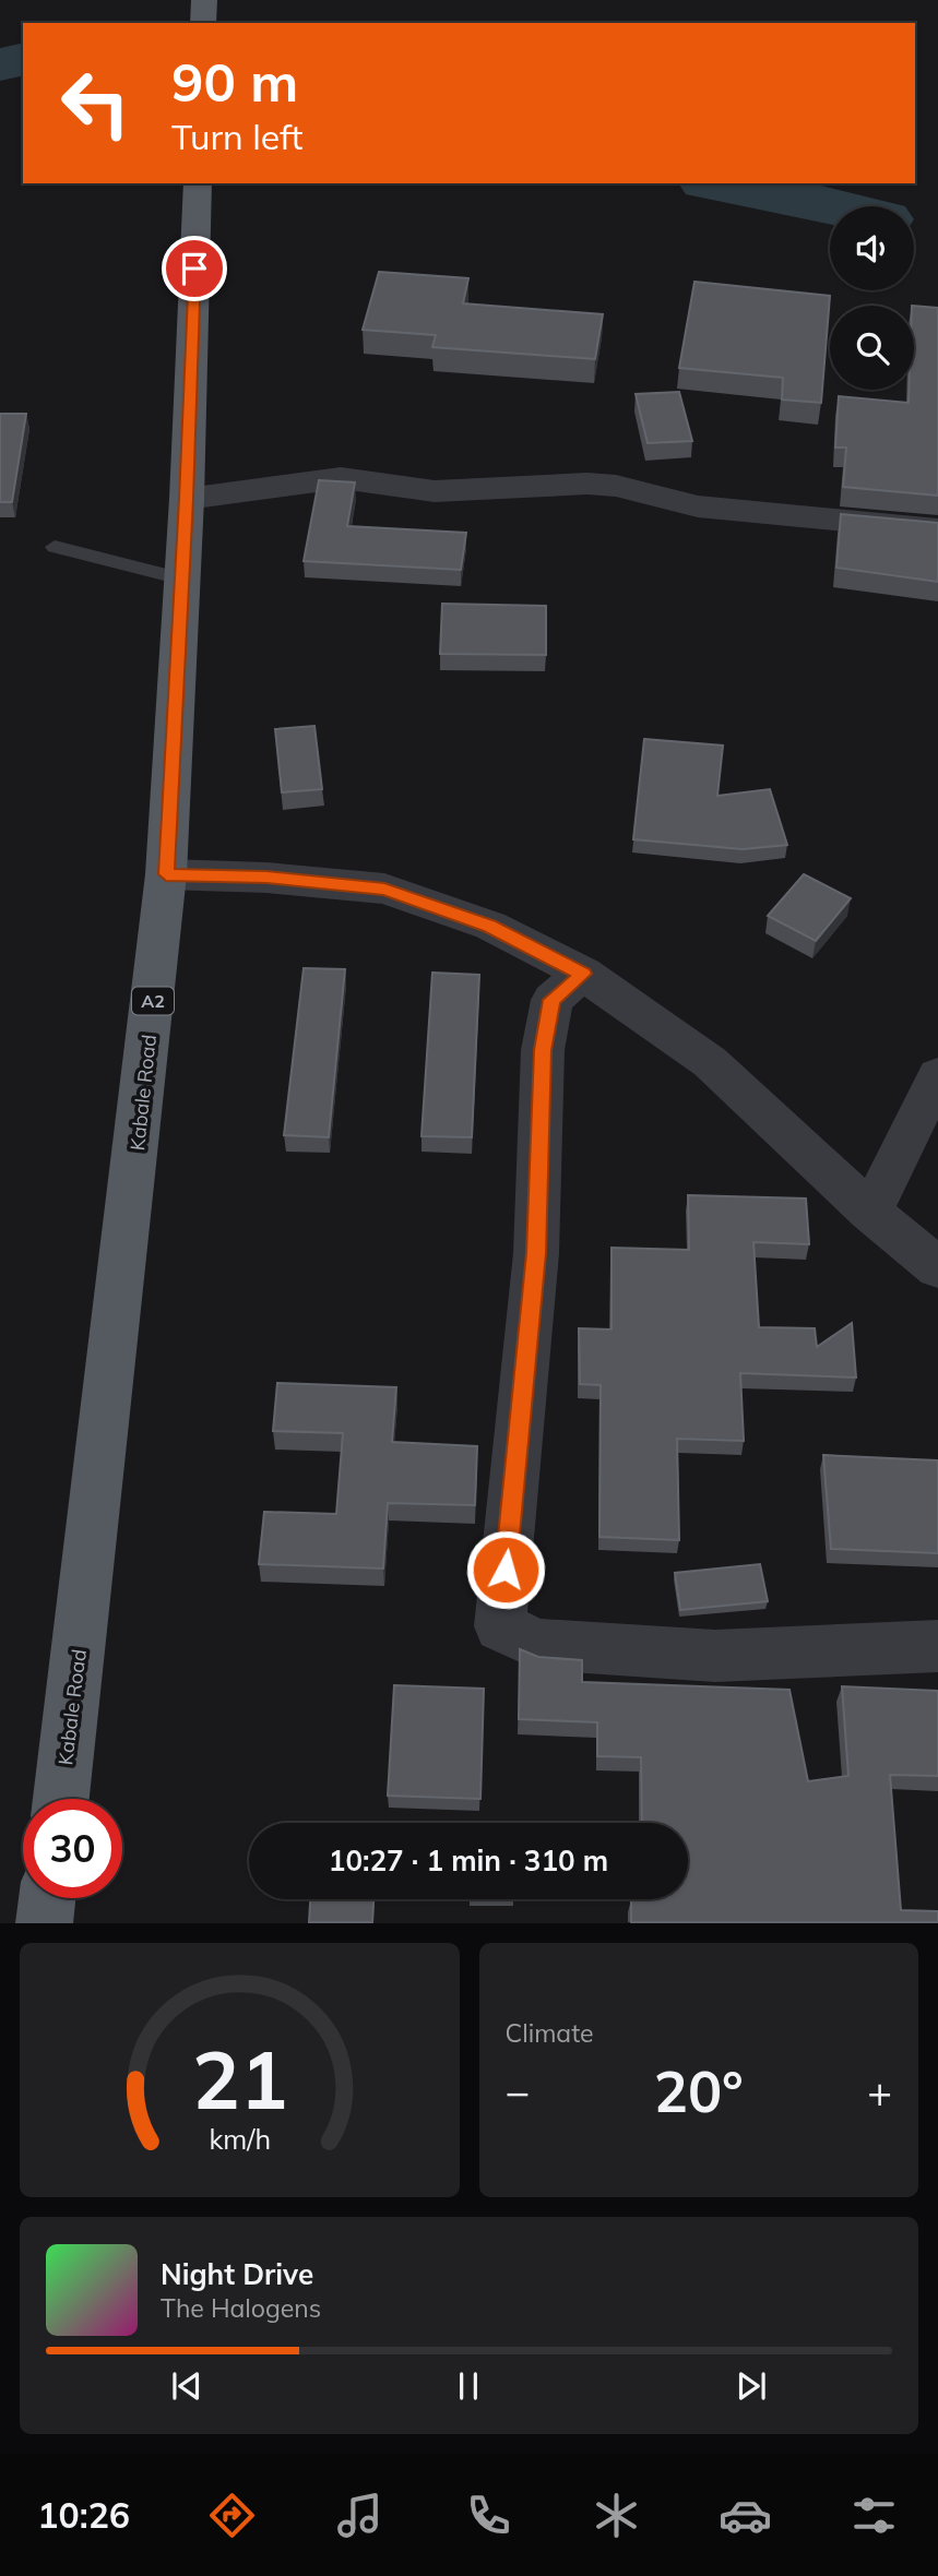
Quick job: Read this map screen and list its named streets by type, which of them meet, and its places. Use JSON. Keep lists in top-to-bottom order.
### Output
{
  "streets": {
    "main road": ["A2", "Kabale Road"]
  },
  "page": {
    "turn": ["90 m", "Turn left"],
    "limit": "30",
    "trip": "10:27 · 1 min · 310 m",
    "tile": "Climate",
    "heat": ["−", "20°", "+"],
    "song": ["Night Drive", "The Halogens"],
    "tabs": "10:26",
    "gauge": ["21", "km/h"]
  }
}
